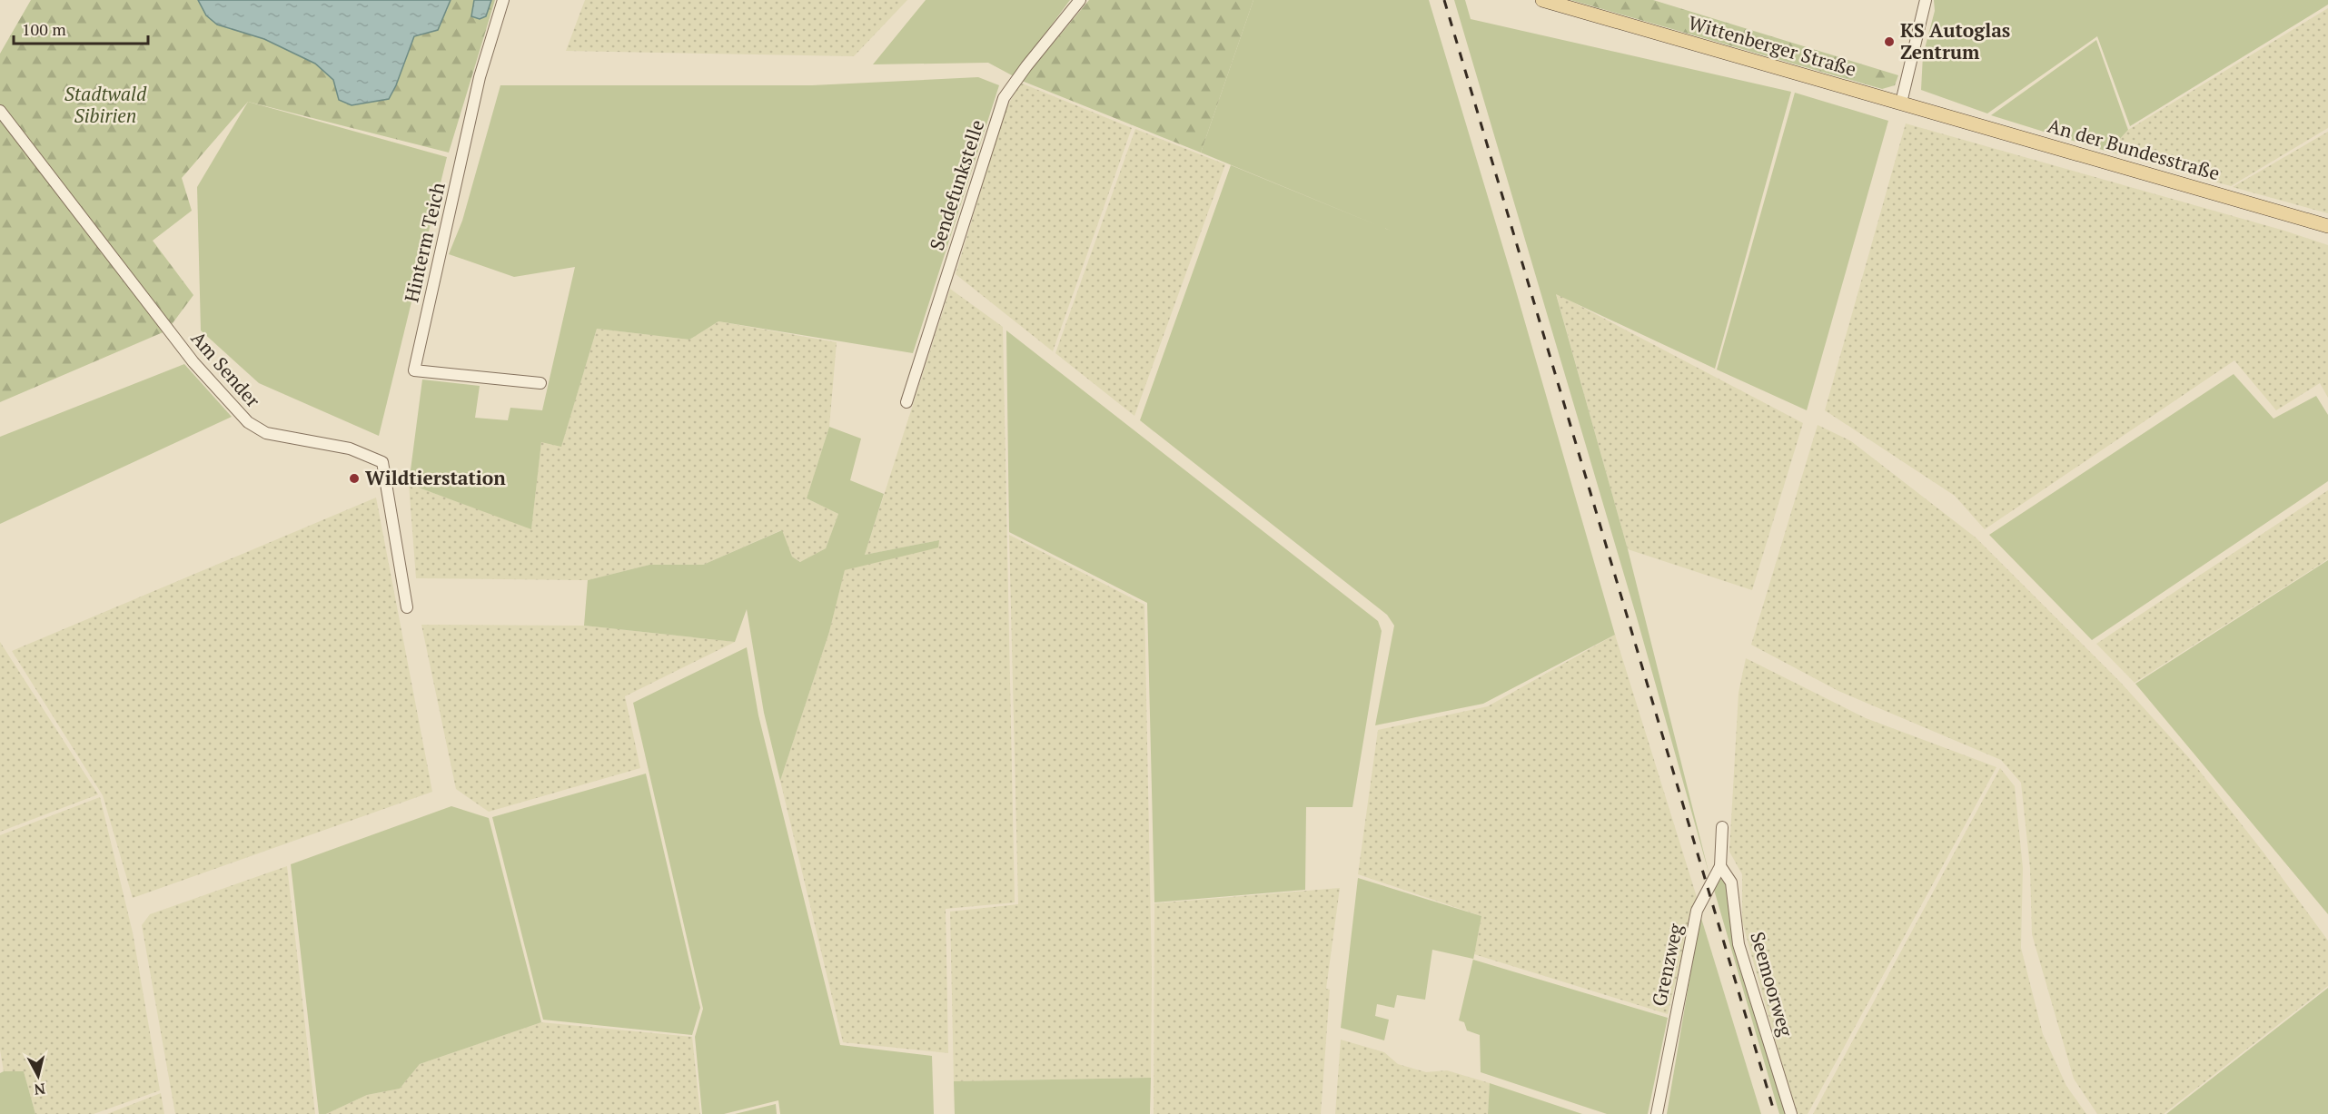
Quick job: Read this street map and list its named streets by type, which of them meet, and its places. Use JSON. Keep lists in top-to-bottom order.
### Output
{
  "streets": {
    "main road": ["Wittenberger Straße", "An der Bundesstraße"],
    "street": [
      "Sendefunkstelle",
      "Hinterm Teich",
      "Am Sender",
      "Grenzweg",
      "Seemoorweg"
    ]
  },
  "crossings": [
    ["Wittenberger Straße", "An der Bundesstraße"],
    ["Grenzweg", "Seemoorweg"]
  ],
  "parks": ["Stadtwald Sibirien"],
  "places": ["KS Autoglas Zentrum", "Wildtierstation"],
  "scale_bar": "100 m",
  "north": "bottom"
}
